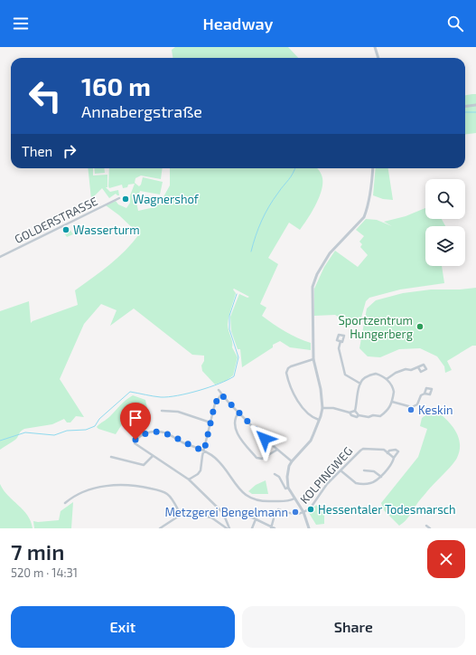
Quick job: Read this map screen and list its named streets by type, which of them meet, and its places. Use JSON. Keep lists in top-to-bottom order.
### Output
{
  "streets": {
    "street": ["GOLDERSTRASSE", "KOLPINGWEG"]
  },
  "places": [
    "Wagnershof",
    "Wasserturm",
    "Sportzentrum Hungerberg",
    "Keskin",
    "Hessentaler Todesmarsch",
    "Metzgerei Bengelmann"
  ],
  "page": {
    "header": "Headway",
    "turn": ["160 m", "Annabergstraße"],
    "then": "Then",
    "heading": ["7 min", "520 m · 14:31"],
    "buttons": ["Exit", "Share"]
  }
}
